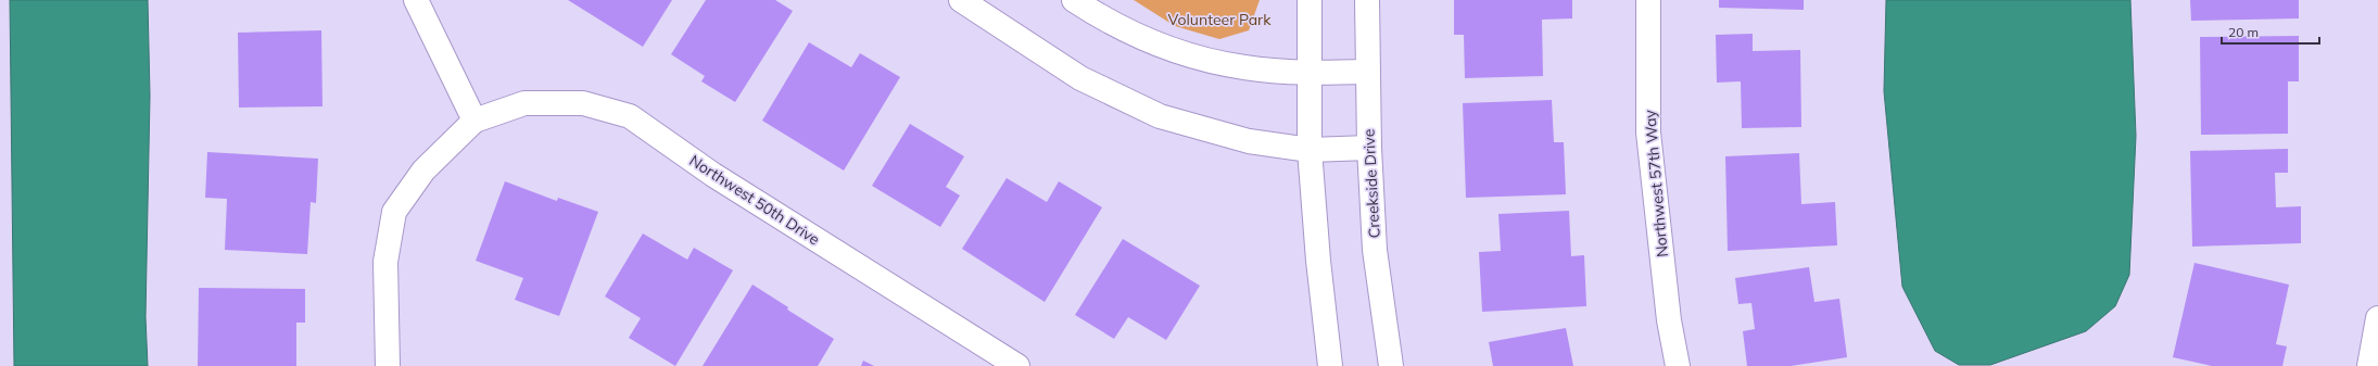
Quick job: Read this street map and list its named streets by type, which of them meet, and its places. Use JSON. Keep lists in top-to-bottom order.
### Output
{
  "streets": {
    "street": ["Creekside Drive", "Northwest 57th Way", "Northwest 50th Drive"]
  },
  "parks": ["Volunteer Park"],
  "scale_bar": "20 m"
}
